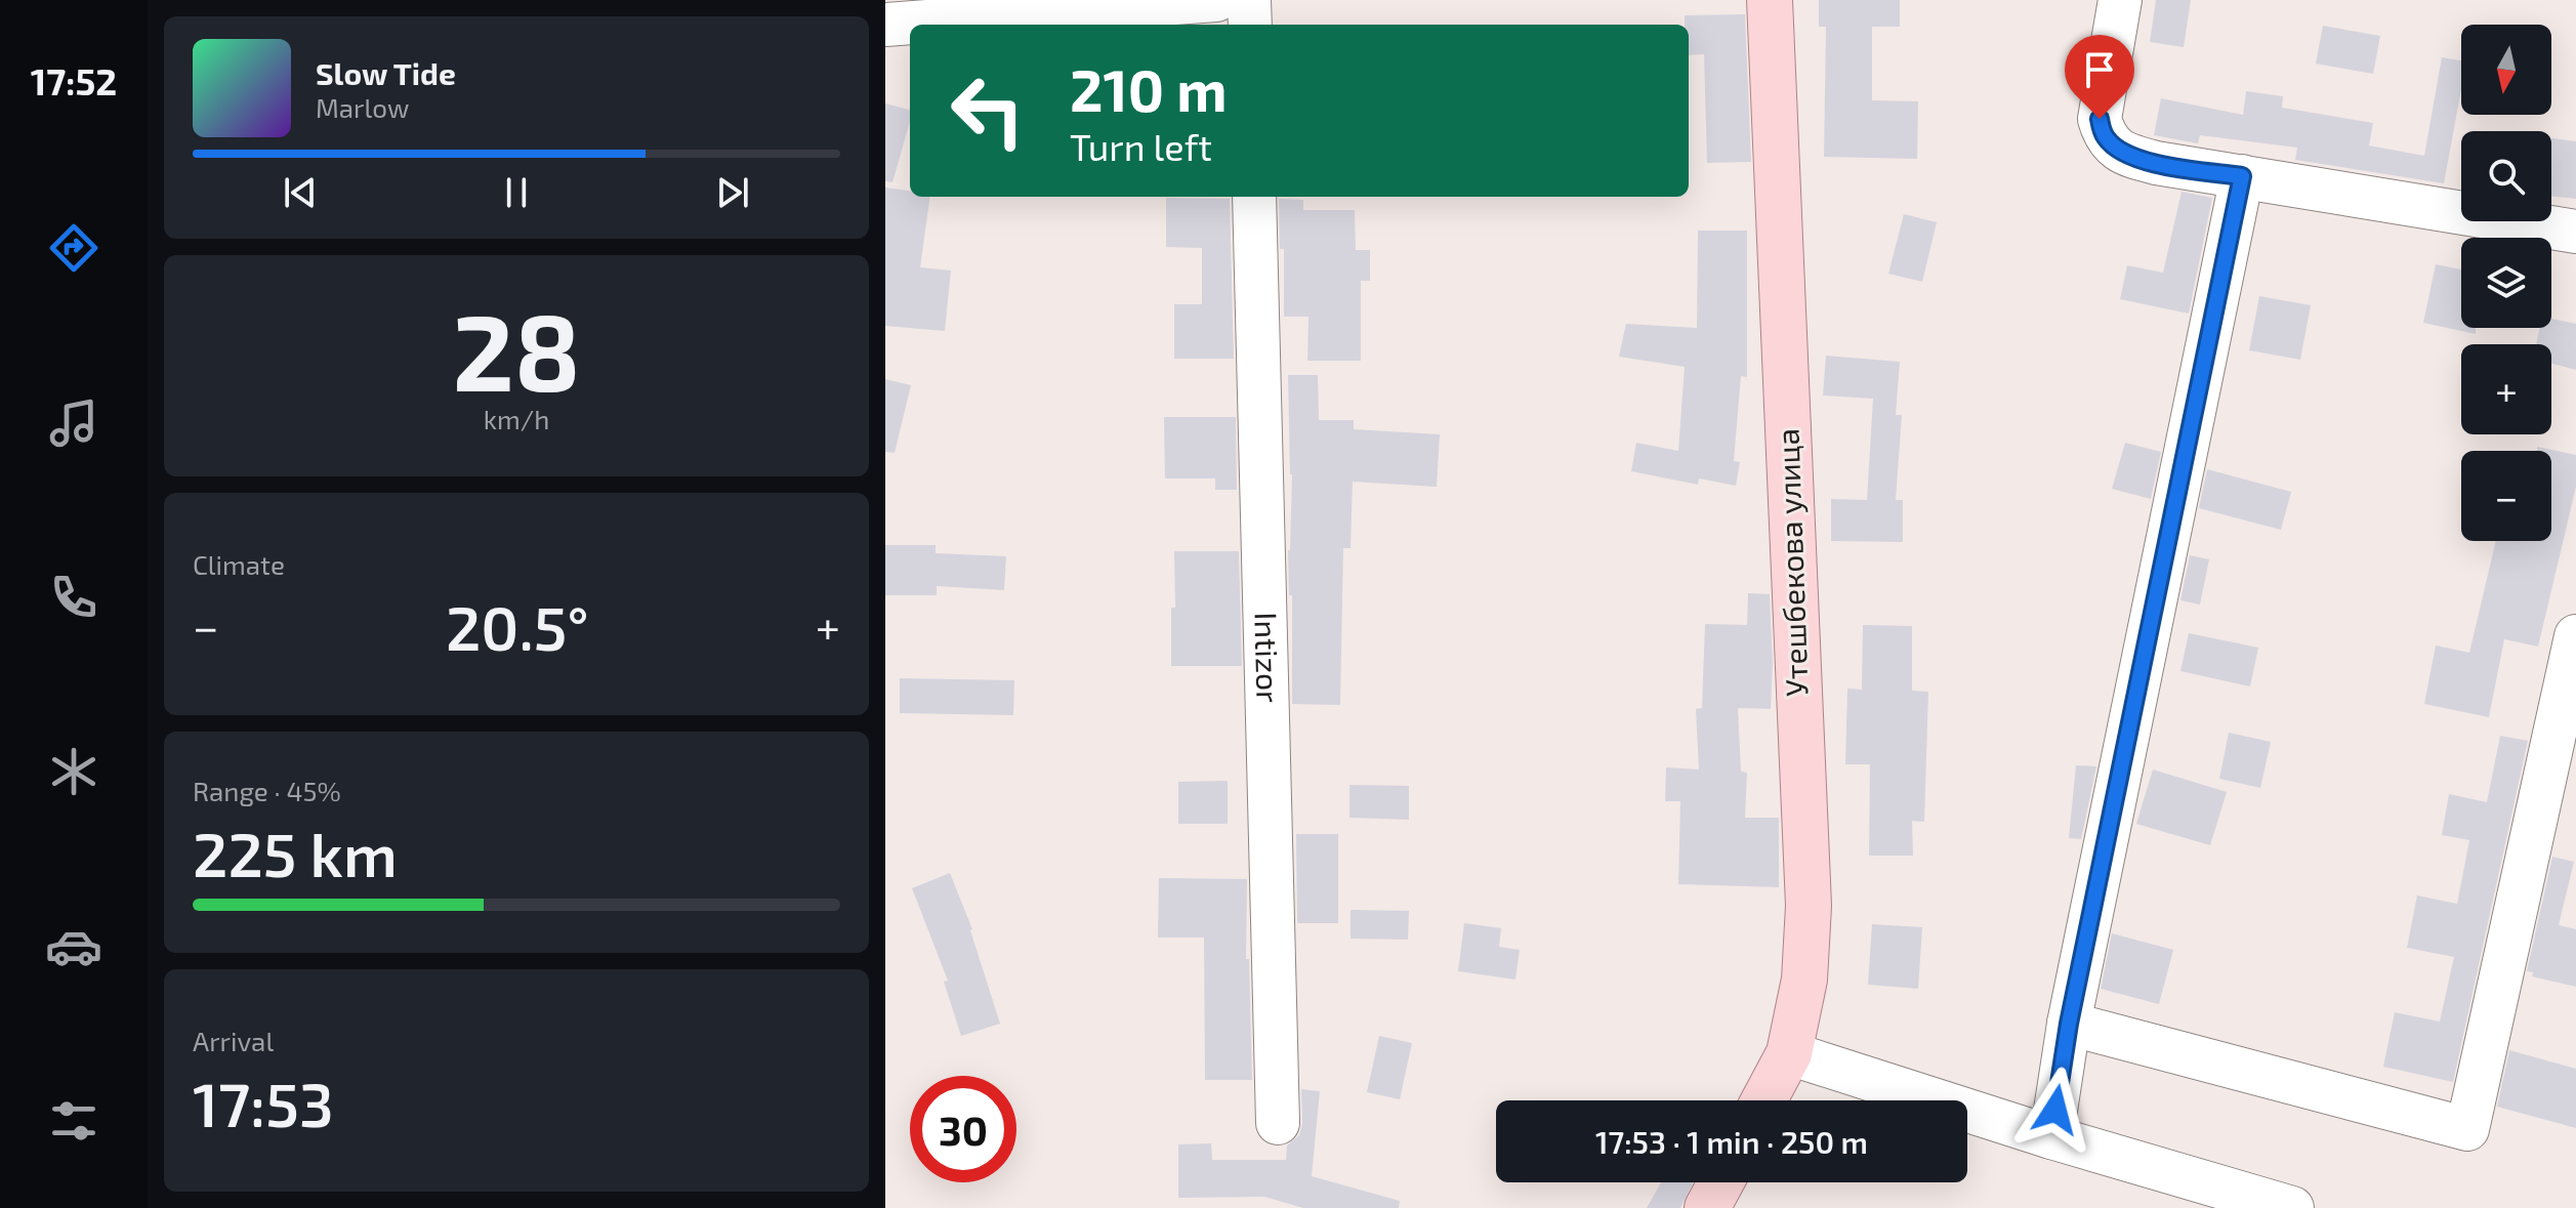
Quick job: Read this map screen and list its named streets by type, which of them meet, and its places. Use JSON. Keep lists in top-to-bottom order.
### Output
{
  "streets": {
    "main road": ["Утешбекова улица"],
    "street": ["Intizor"]
  },
  "north": "bottom",
  "page": {
    "tabs": "17:52",
    "map_buttons": ["+", "−"],
    "turn": ["210 m", "Turn left"],
    "song": ["Slow Tide", "Marlow"],
    "tile": [
      ["28", "km/h"],
      "Climate",
      ["Range · 45%", "225 km"],
      ["Arrival", "17:53"]
    ],
    "heat": ["−", "20.5°", "+"],
    "limit": "30",
    "trip": "17:53 · 1 min · 250 m"
  }
}
